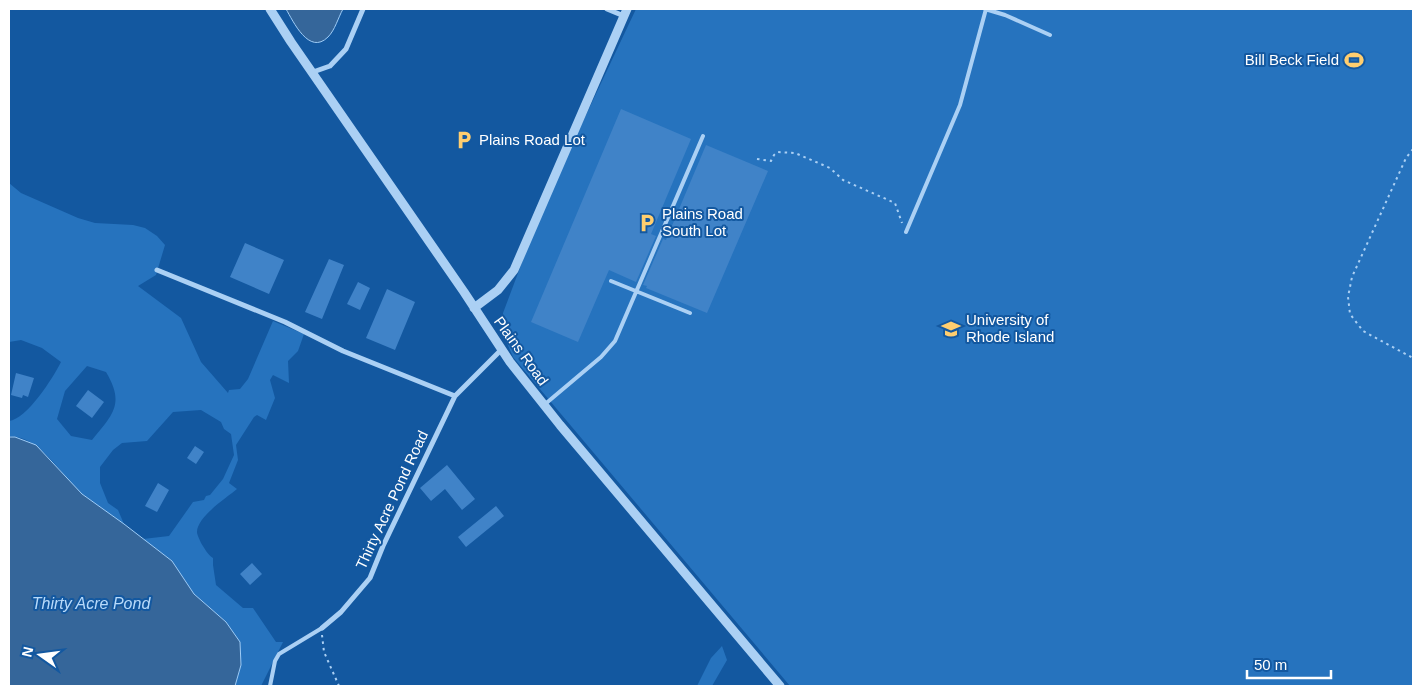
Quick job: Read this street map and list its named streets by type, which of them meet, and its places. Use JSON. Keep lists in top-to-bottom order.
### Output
{
  "streets": {
    "street": ["Plains Road", "Thirty Acre Pond Road"]
  },
  "crossings": [
    ["Plains Road", "Thirty Acre Pond Road"]
  ],
  "water": ["Thirty Acre Pond"],
  "places": {
    "sports": ["Bill Beck Field"],
    "parking": ["Plains Road Lot", "Plains Road South Lot"],
    "school or university": ["University of Rhode Island"]
  },
  "scale_bar": "50 m",
  "north": "left"
}
